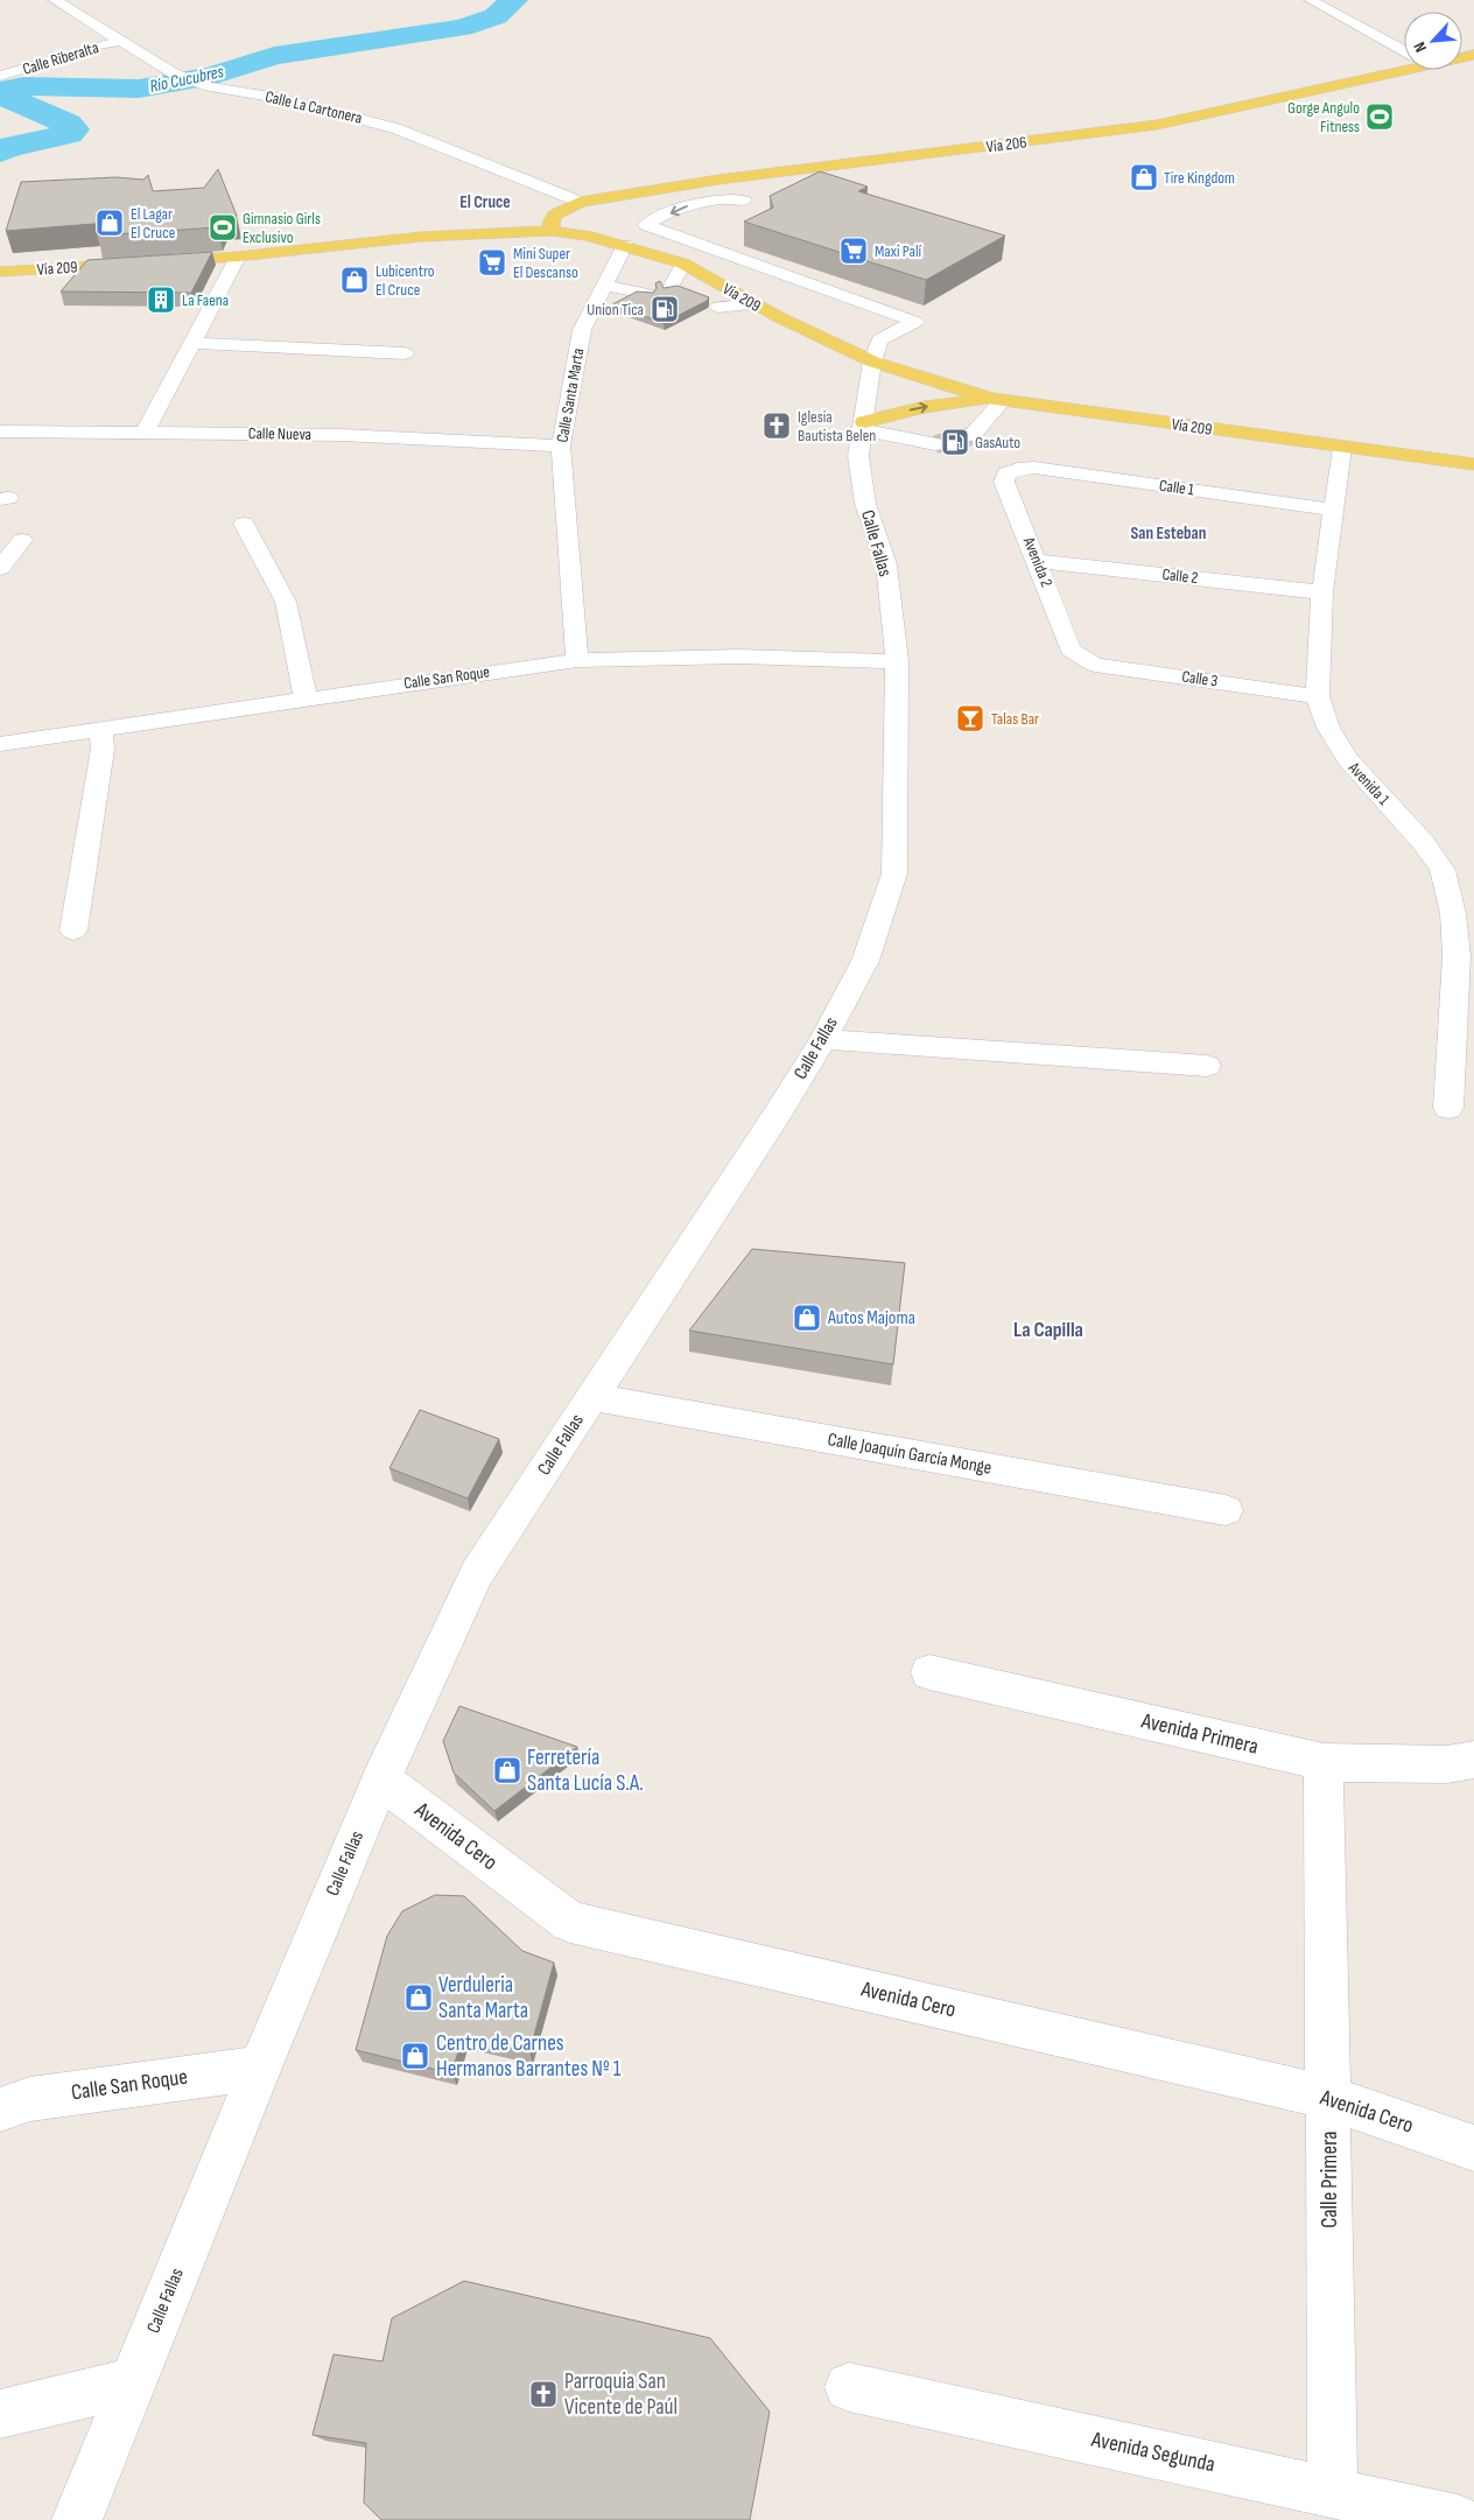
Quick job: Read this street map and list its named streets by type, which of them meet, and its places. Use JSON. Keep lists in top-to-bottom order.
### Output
{
  "streets": {
    "main road": ["Vía 206", "Vía 209"],
    "street": [
      "Calle Riberalta",
      "Calle La Cartonera",
      "Calle Santa Marta",
      "Calle Nueva",
      "Calle 1",
      "Calle Fallas",
      "Avenida 2",
      "Calle 2",
      "Calle San Roque",
      "Calle 3",
      "Avenida 1",
      "Calle Joaquín García Monge",
      "Avenida Primera",
      "Avenida Cero",
      "Calle Primera",
      "Avenida Segunda"
    ]
  },
  "crossings": [
    ["Calle Riberalta", "Calle La Cartonera"],
    ["Calle La Cartonera", "Vía 206"],
    ["Vía 206", "Vía 209"],
    ["Vía 209", "Calle Santa Marta"],
    ["Vía 209", "Calle Fallas"],
    ["Vía 209", "Avenida 1"],
    ["Calle Santa Marta", "Calle Nueva"],
    ["Calle Santa Marta", "Calle San Roque"],
    ["Calle 1", "Avenida 2"],
    ["Calle 1", "Avenida 1"],
    ["Calle Fallas", "Calle San Roque"],
    ["Calle Fallas", "Calle Joaquín García Monge"],
    ["Calle Fallas", "Avenida Cero"],
    ["Avenida 2", "Calle 2"],
    ["Avenida 2", "Calle 3"],
    ["Calle 2", "Avenida 1"],
    ["Calle 3", "Avenida 1"],
    ["Avenida Primera", "Calle Primera"],
    ["Avenida Cero", "Calle Primera"],
    ["Calle Primera", "Avenida Segunda"]
  ],
  "districts": ["El Cruce", "San Esteban", "La Capilla"],
  "water": ["Río Cucubres"],
  "places": {
    "sports": ["Gorge Angulo Fitness", "Gimnasio Girls Exclusivo"],
    "shop": [
      "Tire Kingdom",
      "El Lagar El Cruce",
      "Lubicentro El Cruce",
      "Autos Majoma",
      "Ferretería Santa Lucía S.A.",
      "Verduleria Santa Marta",
      "Centro de Carnes Hermanos Barrantes Nº 1"
    ],
    "supermarket": ["Maxi Palí", "Mini Super El Descanso"],
    "building": ["La Faena"],
    "fuel station": ["Union Tica", "GasAuto"],
    "church": ["Iglesia Bautista Belen", "Parroquia San Vicente de Paúl"],
    "bar": ["Talas Bar"]
  },
  "north": "bottom left"
}
